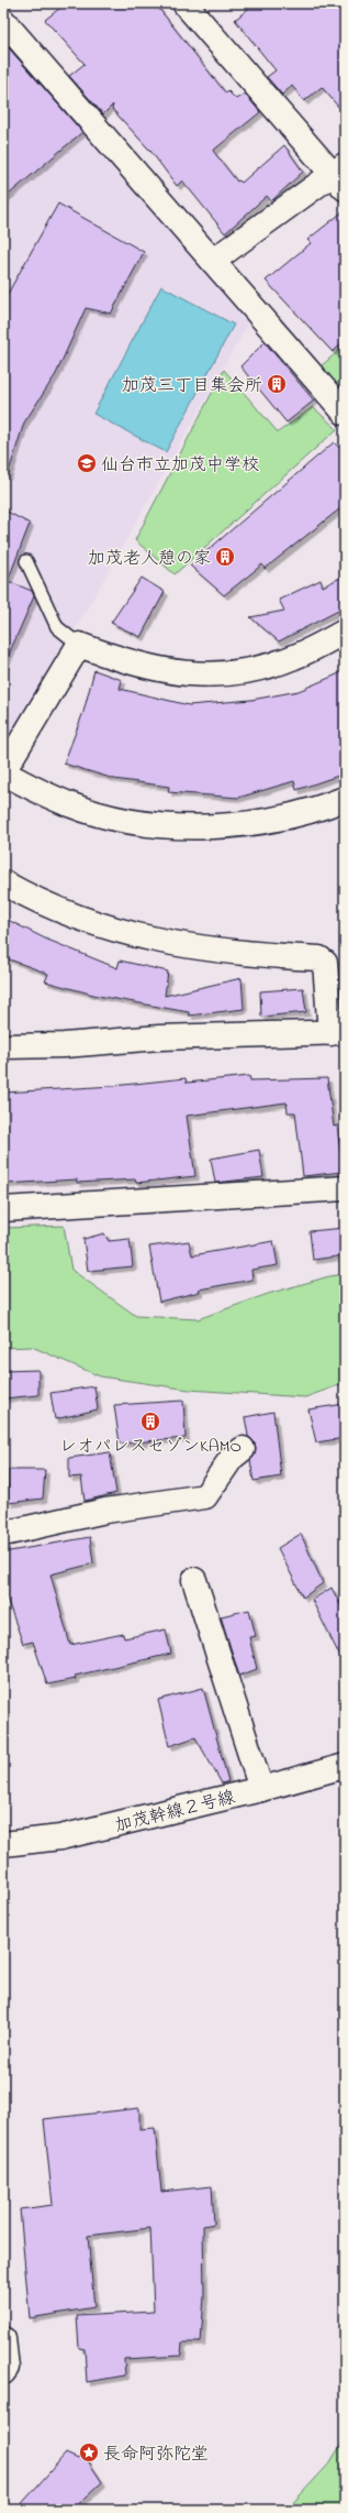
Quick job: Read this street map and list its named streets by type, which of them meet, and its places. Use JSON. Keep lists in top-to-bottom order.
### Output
{
  "streets": {
    "street": ["加茂幹線２号線"]
  },
  "places": {
    "building": ["加茂三丁目集会所", "加茂老人憩の家", "レオパレスセゾンKAMO"],
    "school or university": ["仙台市立加茂中学校"],
    "place": ["長命阿弥陀堂"]
  }
}
